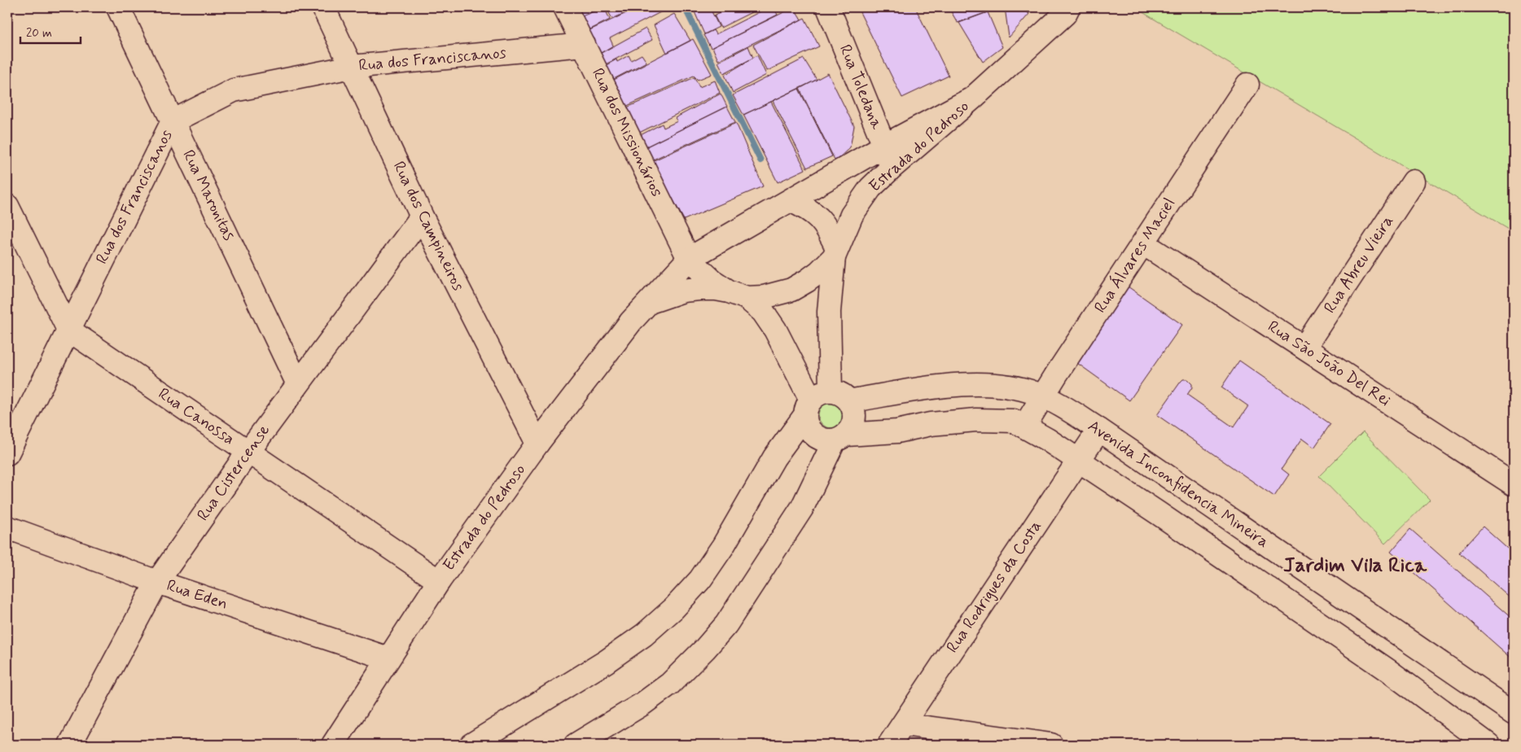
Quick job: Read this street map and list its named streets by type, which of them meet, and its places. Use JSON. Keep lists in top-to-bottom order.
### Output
{
  "streets": {
    "street": [
      "Rua dos Franciscanos",
      "Rua Toledana",
      "Rua dos Missionários",
      "Estrada do Pedroso",
      "Rua Maronitas",
      "Rua dos Campineiros",
      "Rua Álvares Maciel",
      "Rua Abreu Vieira",
      "Rua São João Del Rei",
      "Rua Canossa",
      "Rua Cistercense",
      "Avenida Inconfidencia Mineira",
      "Rua Rodrigues da Costa",
      "Rua Eden"
    ]
  },
  "crossings": [
    ["Rua dos Franciscanos", "Rua dos Missionários"],
    ["Rua dos Franciscanos", "Rua Maronitas"],
    ["Rua dos Franciscanos", "Rua dos Campineiros"],
    ["Rua dos Franciscanos", "Rua Canossa"],
    ["Rua Toledana", "Estrada do Pedroso"],
    ["Rua dos Missionários", "Estrada do Pedroso"],
    ["Estrada do Pedroso", "Rua dos Campineiros"],
    ["Estrada do Pedroso", "Rua Canossa"],
    ["Estrada do Pedroso", "Rua Eden"],
    ["Rua Maronitas", "Rua Cistercense"],
    ["Rua dos Campineiros", "Rua Cistercense"],
    ["Rua Álvares Maciel", "Rua São João Del Rei"],
    ["Rua Álvares Maciel", "Avenida Inconfidencia Mineira"],
    ["Rua Abreu Vieira", "Rua São João Del Rei"],
    ["Rua Canossa", "Rua Cistercense"],
    ["Rua Cistercense", "Rua Eden"],
    ["Avenida Inconfidencia Mineira", "Rua Rodrigues da Costa"]
  ],
  "districts": ["Jardim Vila Rica"],
  "scale_bar": "20 m"
}
